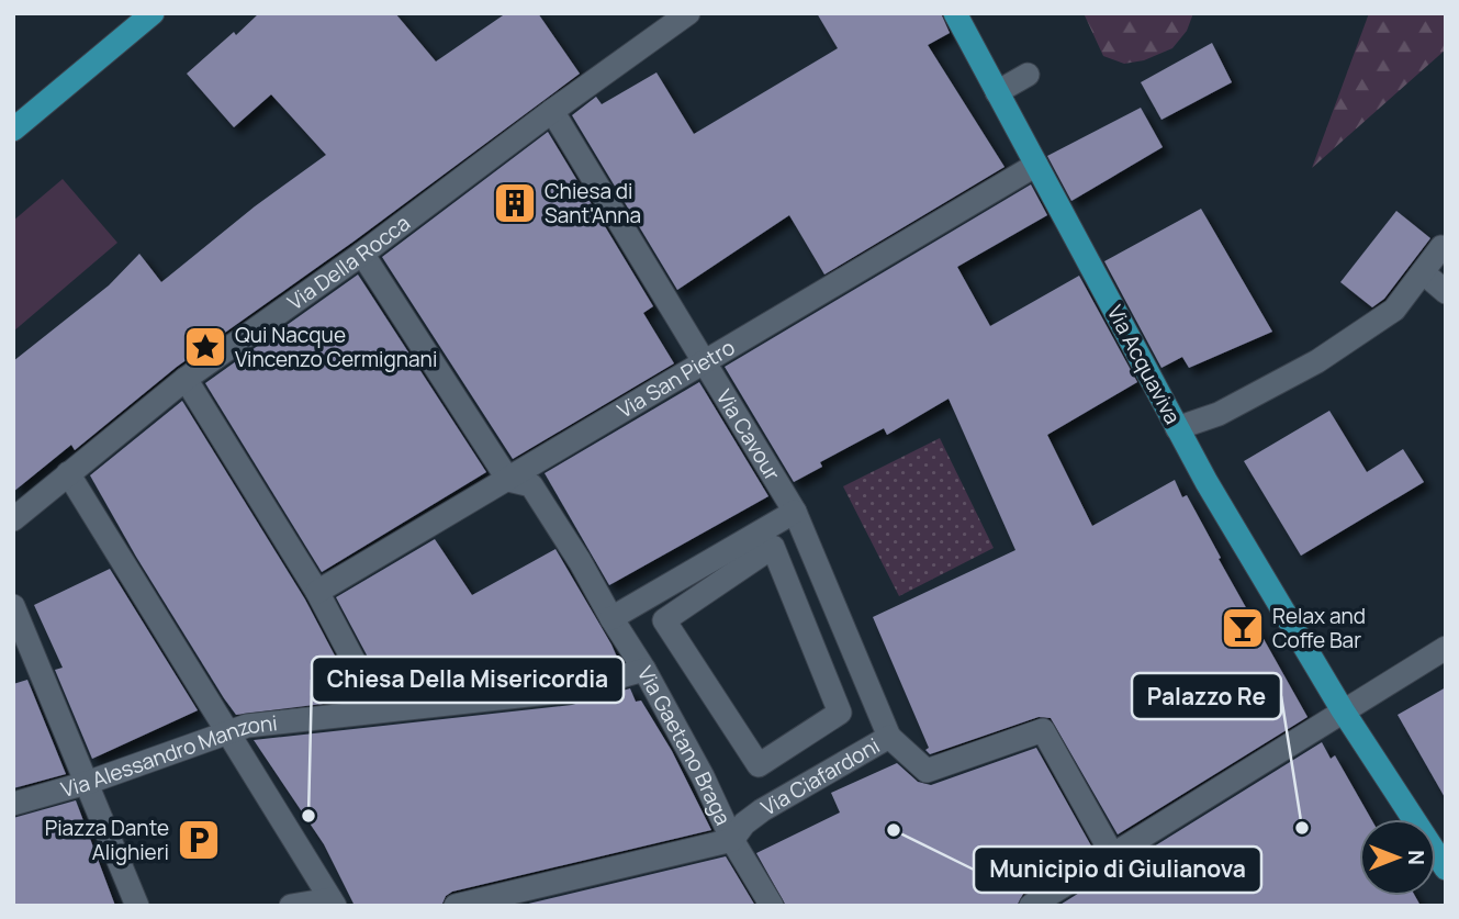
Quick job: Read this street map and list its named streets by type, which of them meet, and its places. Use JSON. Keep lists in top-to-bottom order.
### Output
{
  "streets": {
    "main road": ["Via Acquaviva"],
    "street": [
      "Via Della Rocca",
      "Via San Pietro",
      "Via Cavour",
      "Via Gaetano Braga",
      "Via Alessandro Manzoni",
      "Via Ciafardoni"
    ]
  },
  "crossings": [
    ["Via Della Rocca", "Via Cavour"],
    ["Via Della Rocca", "Via Gaetano Braga"],
    ["Via Acquaviva", "Via San Pietro"],
    ["Via San Pietro", "Via Cavour"],
    ["Via San Pietro", "Via Gaetano Braga"],
    ["Via Cavour", "Via Ciafardoni"],
    ["Via Gaetano Braga", "Via Alessandro Manzoni"],
    ["Via Gaetano Braga", "Via Ciafardoni"]
  ],
  "places": {
    "building": ["Chiesa di Sant'Anna"],
    "place": ["Qui Nacque Vincenzo Cermignani"],
    "bar": ["Relax and Coffe Bar"],
    "other": ["Chiesa Della Misericordia", "Palazzo Re", "Municipio di Giulianova"],
    "parking": ["Piazza Dante Alighieri"]
  },
  "north": "right"
}
